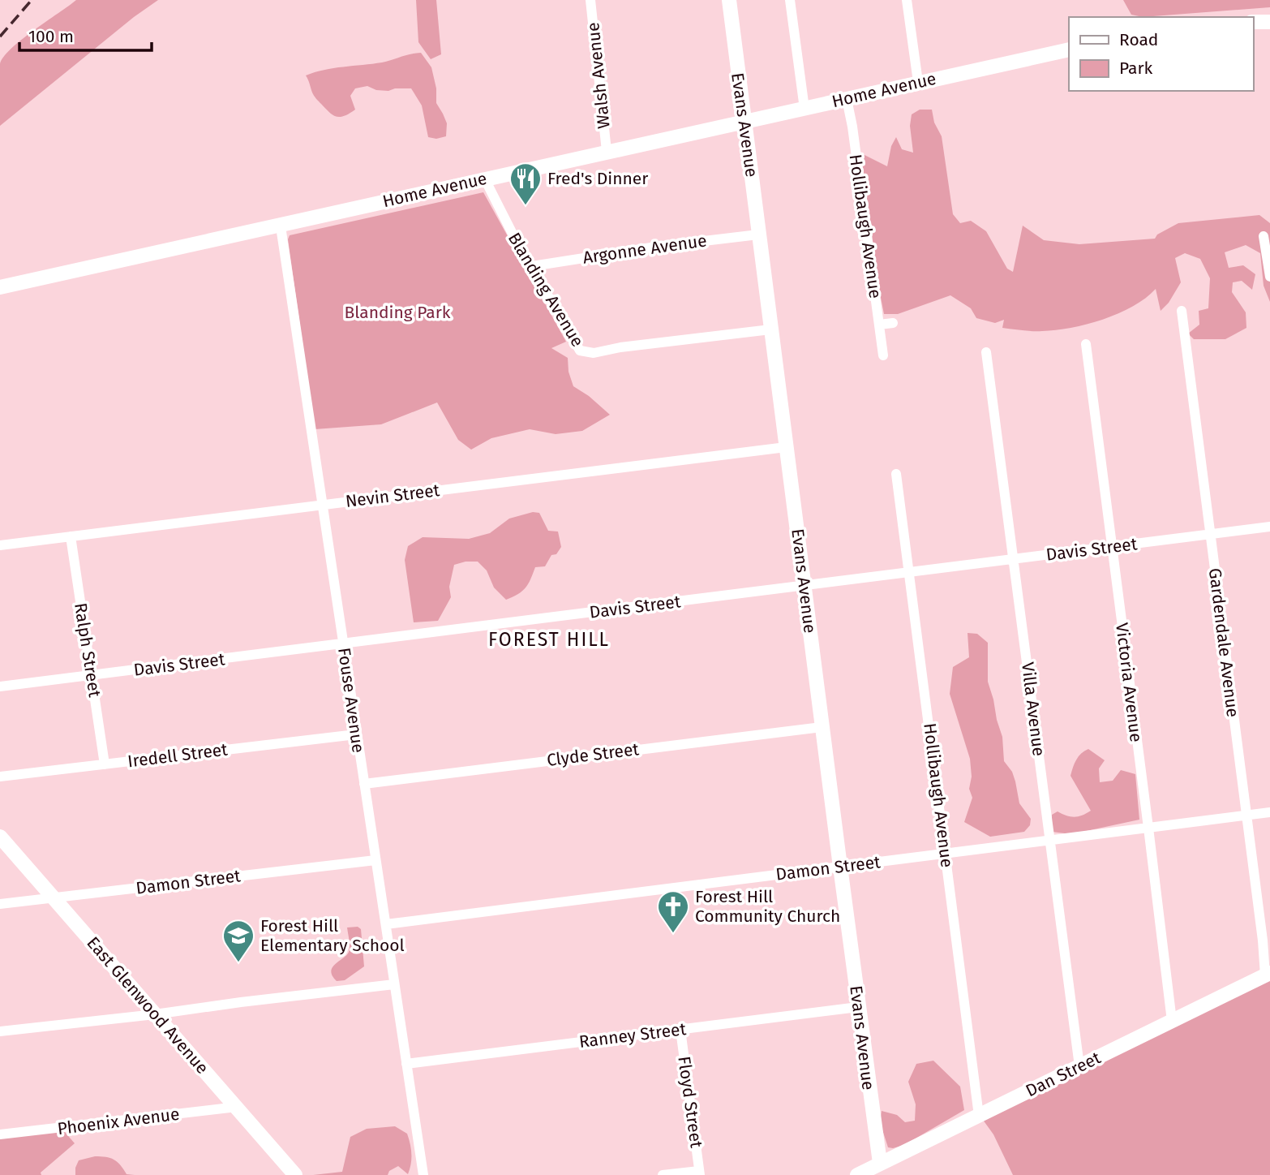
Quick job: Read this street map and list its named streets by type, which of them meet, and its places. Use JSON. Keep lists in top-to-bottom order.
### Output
{
  "streets": {
    "street": [
      "Walsh Avenue",
      "Home Avenue",
      "Evans Avenue",
      "Hollibaugh Avenue",
      "Argonne Avenue",
      "Blanding Avenue",
      "Nevin Street",
      "Davis Street",
      "Gardendale Avenue",
      "Ralph Street",
      "Victoria Avenue",
      "Fouse Avenue",
      "Villa Avenue",
      "Clyde Street",
      "Iredell Street",
      "Damon Street",
      "East Glenwood Avenue",
      "Ranney Street",
      "Dan Street",
      "Floyd Street",
      "Phoenix Avenue"
    ]
  },
  "crossings": [
    ["Walsh Avenue", "Home Avenue"],
    ["Home Avenue", "Evans Avenue"],
    ["Home Avenue", "Hollibaugh Avenue"],
    ["Home Avenue", "Blanding Avenue"],
    ["Home Avenue", "Fouse Avenue"],
    ["Evans Avenue", "Argonne Avenue"],
    ["Evans Avenue", "Blanding Avenue"],
    ["Evans Avenue", "Nevin Street"],
    ["Evans Avenue", "Davis Street"],
    ["Evans Avenue", "Clyde Street"],
    ["Evans Avenue", "Damon Street"],
    ["Evans Avenue", "Ranney Street"],
    ["Evans Avenue", "Dan Street"],
    ["Hollibaugh Avenue", "Davis Street"],
    ["Hollibaugh Avenue", "Damon Street"],
    ["Hollibaugh Avenue", "Dan Street"],
    ["Argonne Avenue", "Blanding Avenue"],
    ["Nevin Street", "Ralph Street"],
    ["Nevin Street", "Fouse Avenue"],
    ["Davis Street", "Gardendale Avenue"],
    ["Davis Street", "Ralph Street"],
    ["Davis Street", "Victoria Avenue"],
    ["Davis Street", "Fouse Avenue"],
    ["Davis Street", "Villa Avenue"],
    ["Gardendale Avenue", "Damon Street"],
    ["Gardendale Avenue", "Dan Street"],
    ["Ralph Street", "Iredell Street"],
    ["Victoria Avenue", "Damon Street"],
    ["Victoria Avenue", "Dan Street"],
    ["Fouse Avenue", "Clyde Street"],
    ["Fouse Avenue", "Iredell Street"],
    ["Fouse Avenue", "Damon Street"],
    ["Fouse Avenue", "Ranney Street"],
    ["Villa Avenue", "Damon Street"],
    ["Villa Avenue", "Dan Street"],
    ["Damon Street", "East Glenwood Avenue"],
    ["East Glenwood Avenue", "Phoenix Avenue"],
    ["Ranney Street", "Floyd Street"]
  ],
  "districts": ["FOREST HILL"],
  "parks": ["Blanding Park"],
  "places": {
    "restaurant": ["Fred's Dinner"],
    "church": ["Forest Hill Community Church"],
    "school or university": ["Forest Hill Elementary School"]
  },
  "legend": ["Road", "Park"],
  "scale_bar": "100 m"
}
